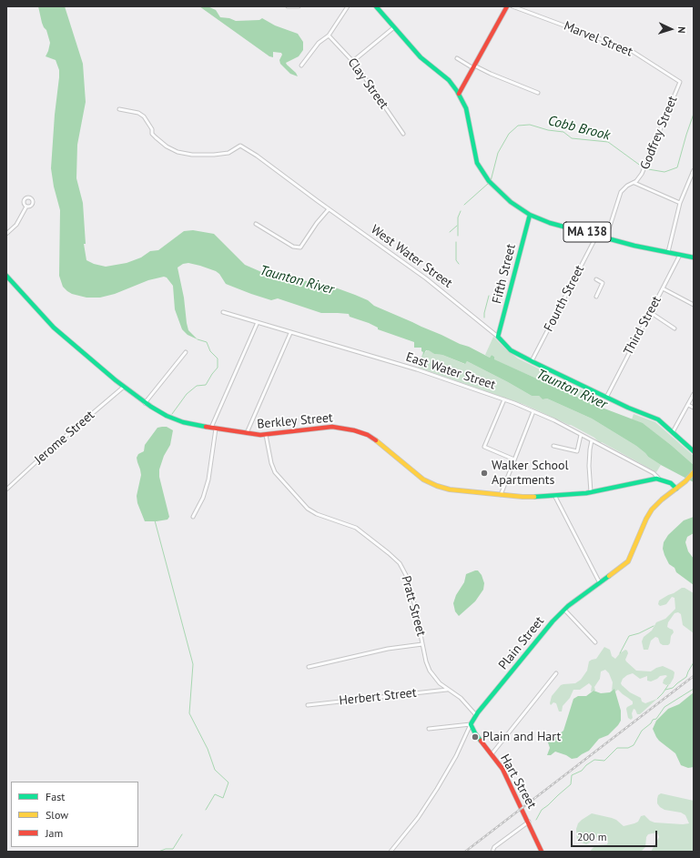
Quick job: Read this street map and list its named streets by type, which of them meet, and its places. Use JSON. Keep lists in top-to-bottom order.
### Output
{
  "streets": {
    "main road": [
      "MA 138",
      "West Water Street",
      "Fifth Street",
      "East Water Street",
      "Berkley Street",
      "Plain Street",
      "Hart Street"
    ],
    "street": [
      "Marvel Street",
      "Clay Street",
      "Godfrey Street",
      "Fourth Street",
      "Third Street",
      "Jerome Street",
      "Pratt Street",
      "Herbert Street"
    ]
  },
  "crossings": [
    ["Marvel Street", "Godfrey Street"],
    ["Godfrey Street", "MA 138"],
    ["MA 138", "Fifth Street"],
    ["MA 138", "Fourth Street"],
    ["MA 138", "Third Street"],
    ["West Water Street", "Fifth Street"],
    ["West Water Street", "Fourth Street"],
    ["West Water Street", "Third Street"],
    ["East Water Street", "Berkley Street"],
    ["East Water Street", "Plain Street"],
    ["Berkley Street", "Jerome Street"],
    ["Berkley Street", "Pratt Street"],
    ["Pratt Street", "Plain Street"],
    ["Pratt Street", "Herbert Street"],
    ["Plain Street", "Hart Street"]
  ],
  "water": ["Cobb Brook", "Taunton River"],
  "places": ["Walker School Apartments", "Plain and Hart"],
  "legend": ["Fast", "Slow", "Jam"],
  "scale_bar": "200 m",
  "north": "right"
}
